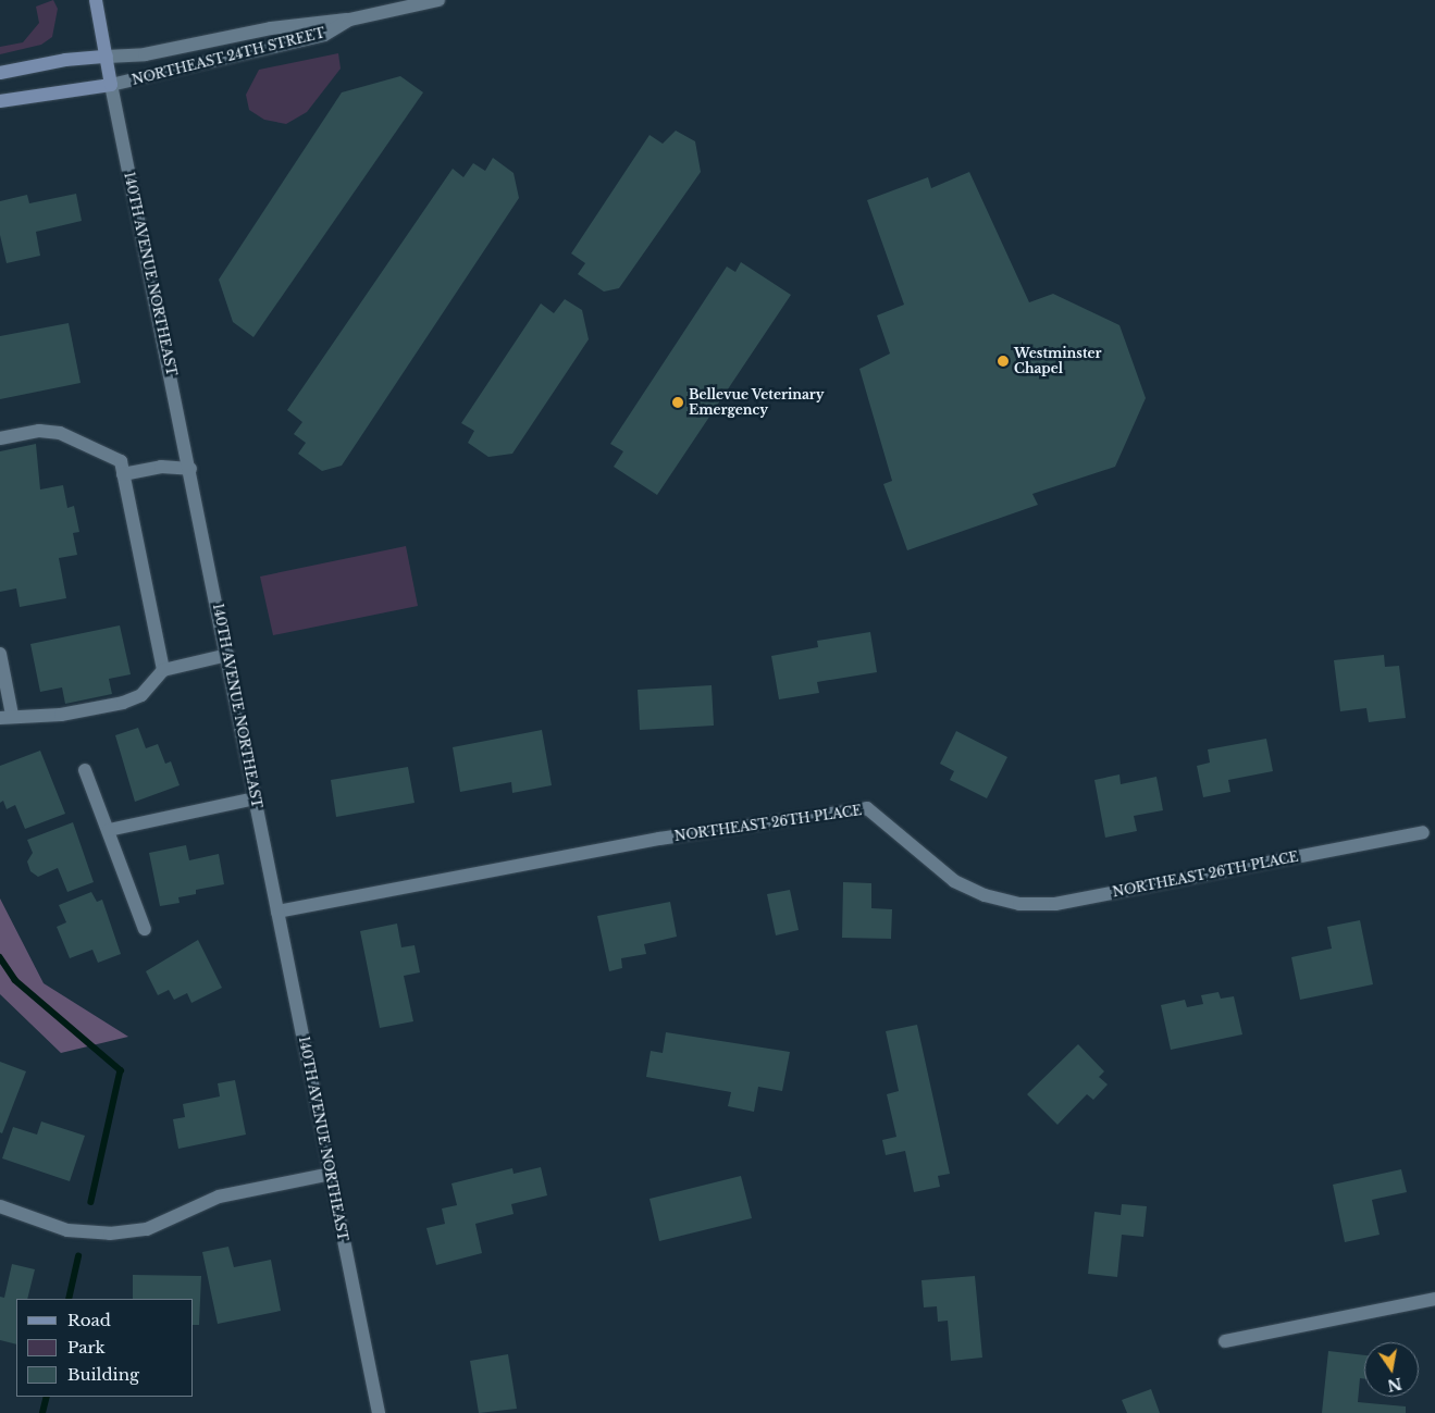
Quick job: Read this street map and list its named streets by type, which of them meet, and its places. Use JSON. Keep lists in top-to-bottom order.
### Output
{
  "streets": {
    "main road": ["140TH AVENUE NORTHEAST"],
    "street": ["NORTHEAST 24TH STREET", "NORTHEAST 26TH PLACE"]
  },
  "crossings": [
    ["NORTHEAST 24TH STREET", "140TH AVENUE NORTHEAST"],
    ["140TH AVENUE NORTHEAST", "NORTHEAST 26TH PLACE"]
  ],
  "places": ["Westminster Chapel", "Bellevue Veterinary Emergency"],
  "legend": ["Road", "Park", "Building"],
  "north": "bottom"
}
